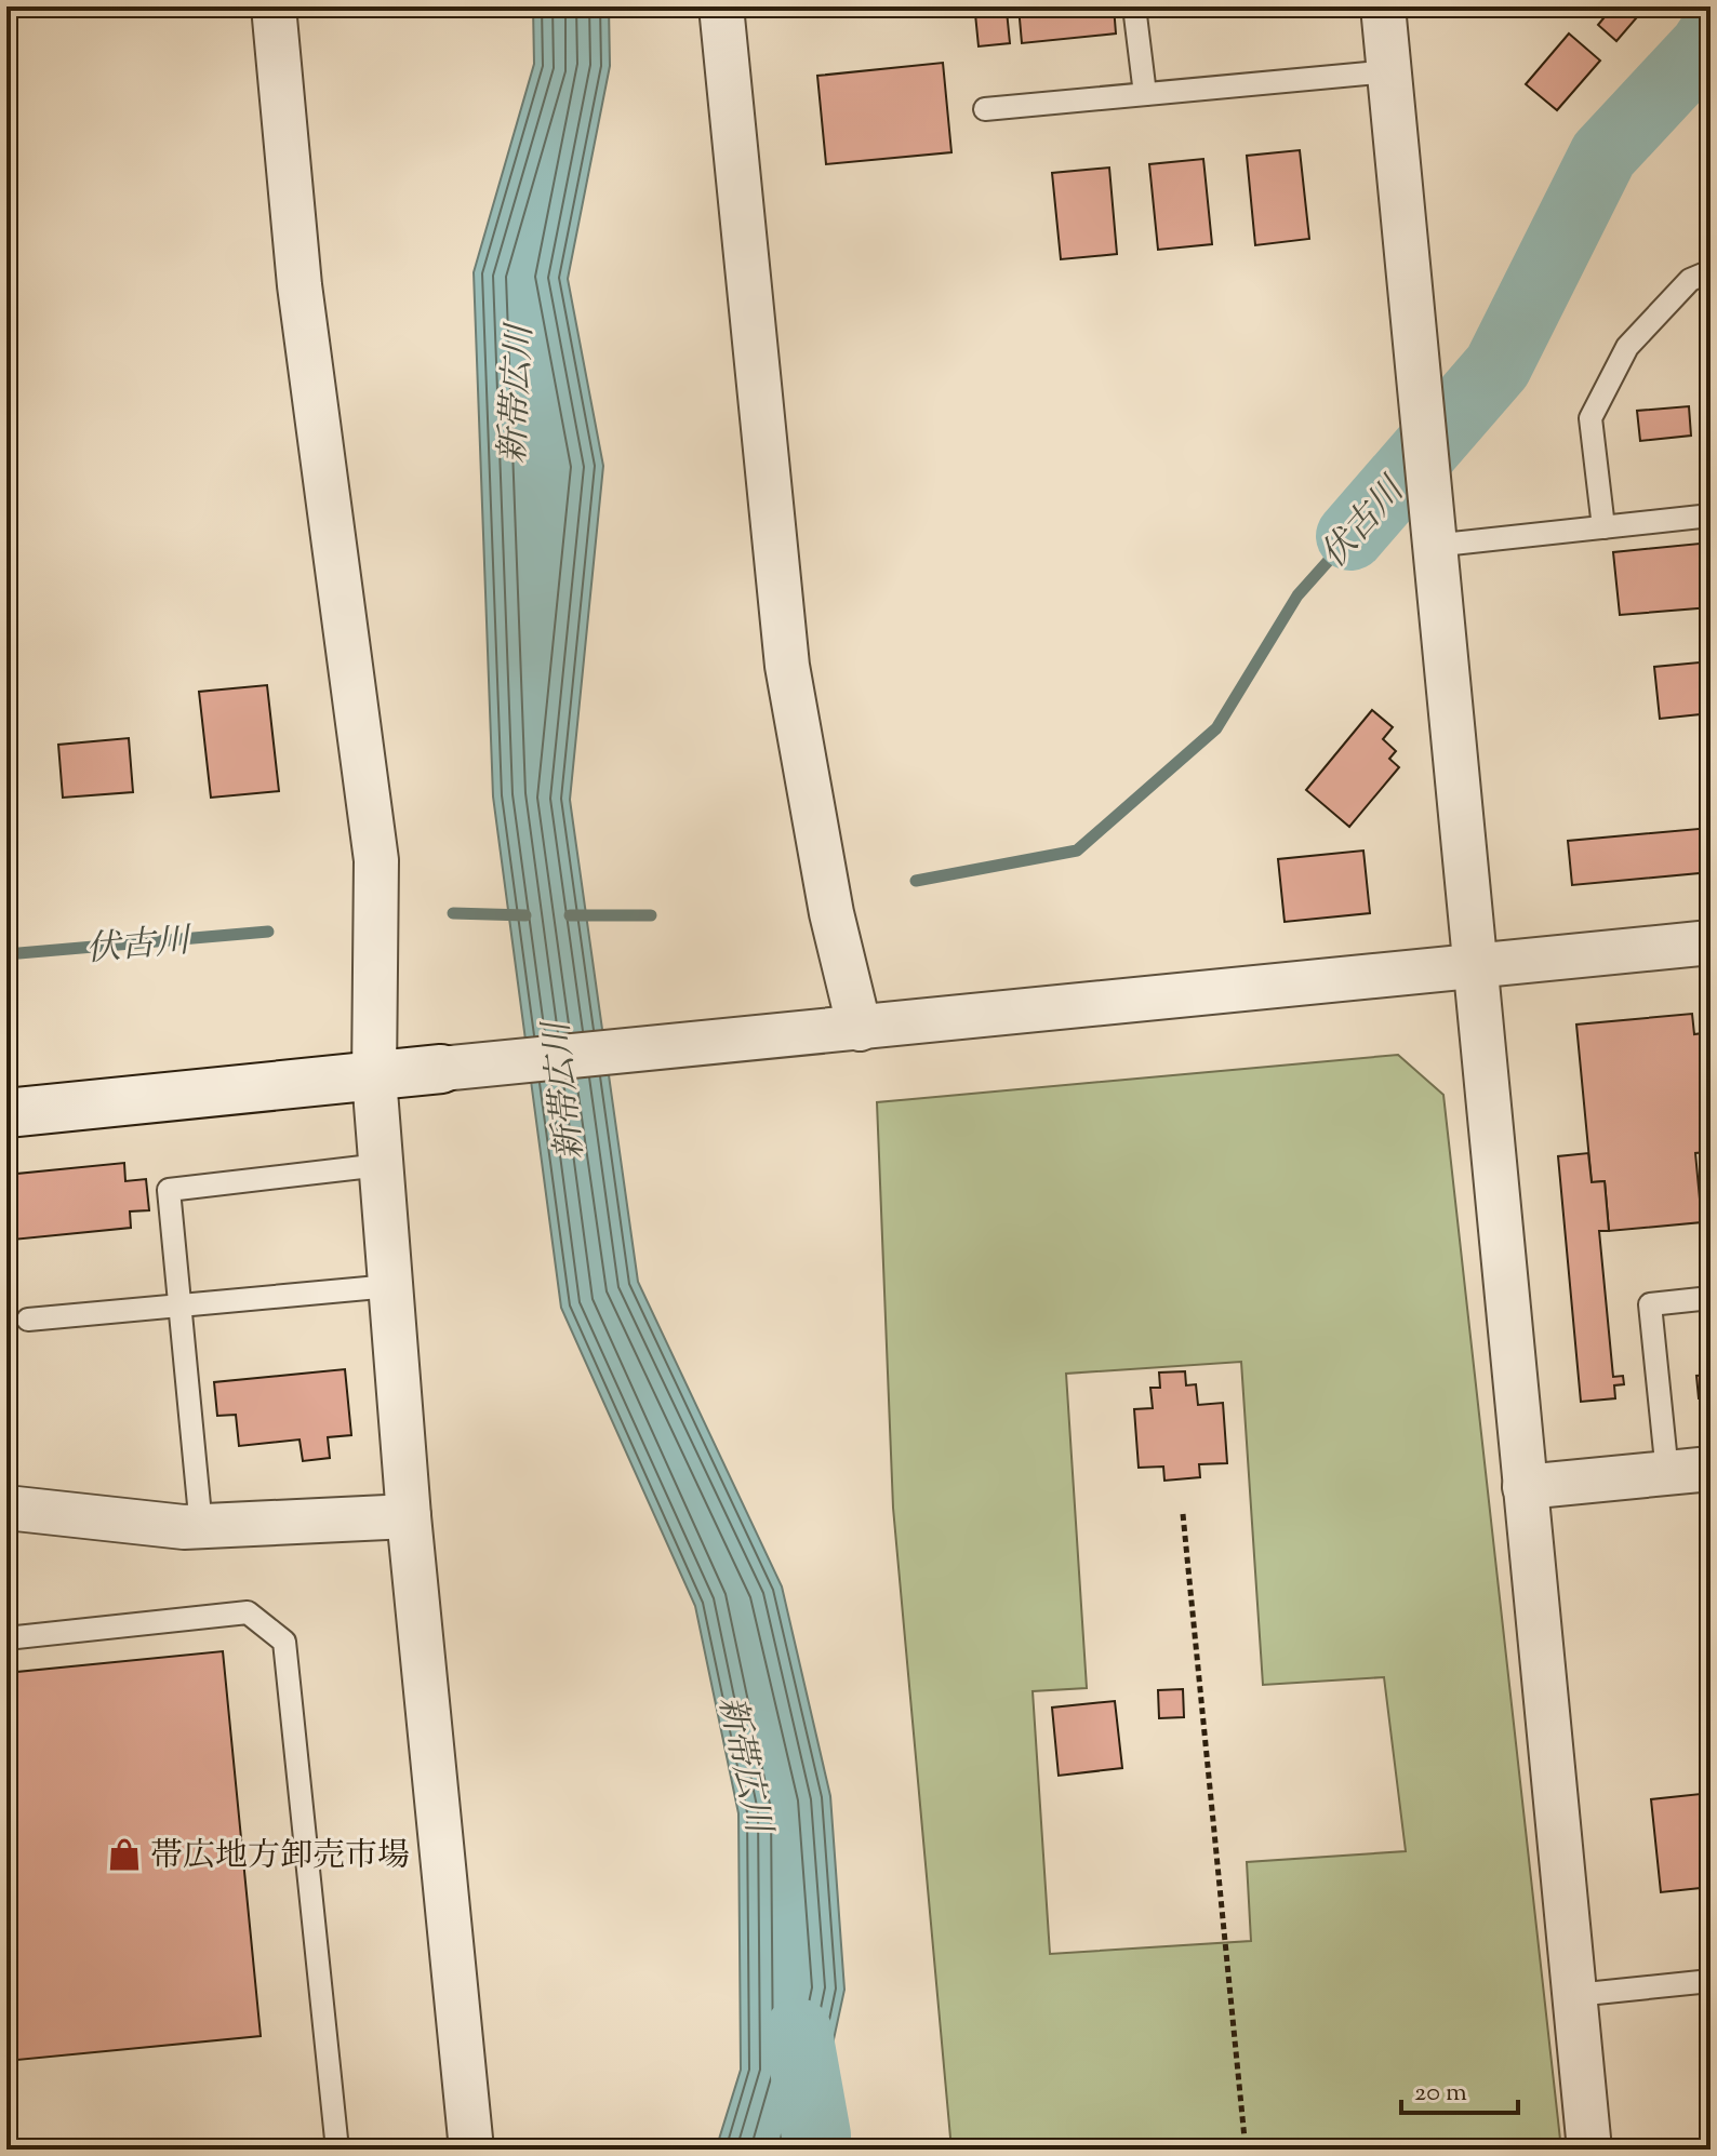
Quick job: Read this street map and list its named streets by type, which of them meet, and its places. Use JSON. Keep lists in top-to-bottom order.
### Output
{
  "water": ["新帯広川", "伏古川"],
  "places": {
    "shop": ["帯広地方卸売市場"]
  },
  "scale_bar": "20 m"
}
